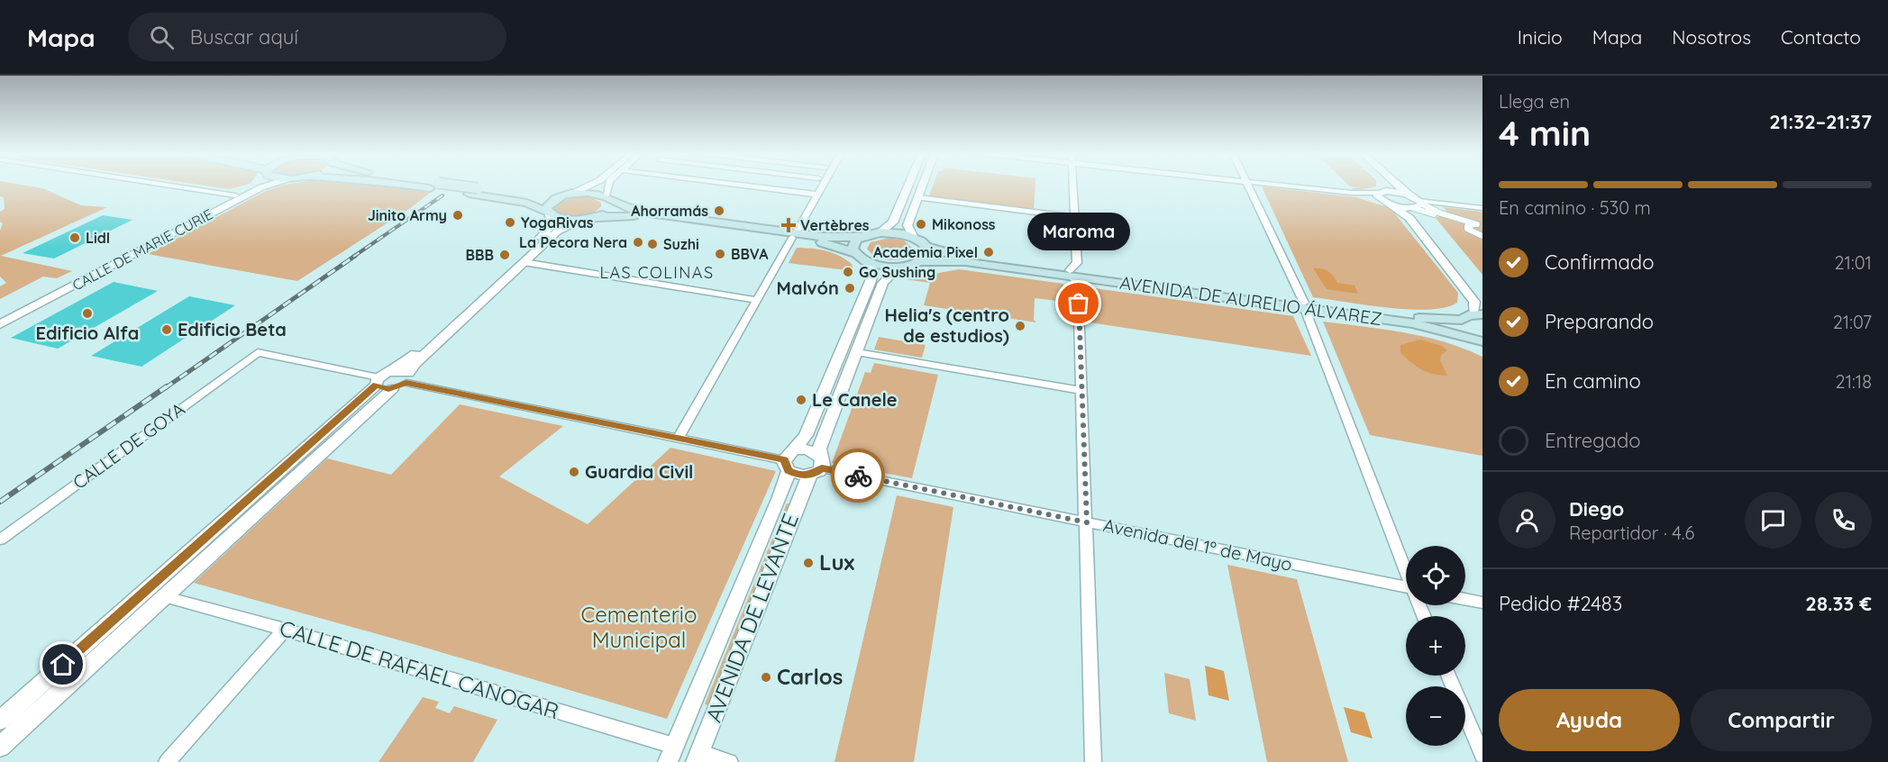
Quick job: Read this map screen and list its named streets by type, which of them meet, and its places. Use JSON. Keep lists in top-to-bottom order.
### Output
{
  "streets": {
    "main road": ["AVENIDA DE AURELIO ÁLVAREZ"],
    "street": [
      "CALLE DE MARIE CURIE",
      "CALLE DE GOYA",
      "Avenida del 1º de Mayo",
      "AVENIDA DE LEVANTE",
      "CALLE DE RAFAEL CANOGAR"
    ]
  },
  "crossings": [
    ["AVENIDA DE AURELIO ÁLVAREZ", "AVENIDA DE LEVANTE"],
    ["Avenida del 1º de Mayo", "AVENIDA DE LEVANTE"],
    ["AVENIDA DE LEVANTE", "CALLE DE RAFAEL CANOGAR"]
  ],
  "districts": ["LAS COLINAS"],
  "parks": ["Cementerio Municipal"],
  "places": {
    "other": [
      "Ahorramás",
      "Jinito Army",
      "YogaRivas",
      "Mikonoss",
      "Lidl",
      "La Pecora Nera",
      "Suzhi",
      "Academia Pixel",
      "BBVA",
      "BBB",
      "Go Sushing",
      "Malvón",
      "Maroma",
      "Edificio Alfa",
      "Helia's (centro de estudios)",
      "Edificio Beta",
      "Le Canele",
      "Guardia Civil",
      "Lux",
      "Carlos"
    ],
    "health": ["Vertèbres"]
  },
  "page": {
    "header": "Mapa",
    "search": "Buscar aquí",
    "nav": [
      "Inicio",
      "Mapa",
      "Nosotros",
      "Contacto"
    ],
    "heading": ["4 min", "Llega en", "21:32–21:37"],
    "panel": [
      "Diego",
      "Repartidor · 4.6",
      "Pedido #2483",
      "28.33 €"
    ],
    "bar": "En camino · 530 m",
    "bubble": "Maroma",
    "list": [
      ["Confirmado", "21:01"],
      ["Preparando", "21:07"],
      ["En camino", "21:18"],
      "Entregado"
    ],
    "map_buttons": ["+", "−"],
    "buttons": ["Ayuda", "Compartir"]
  }
}
